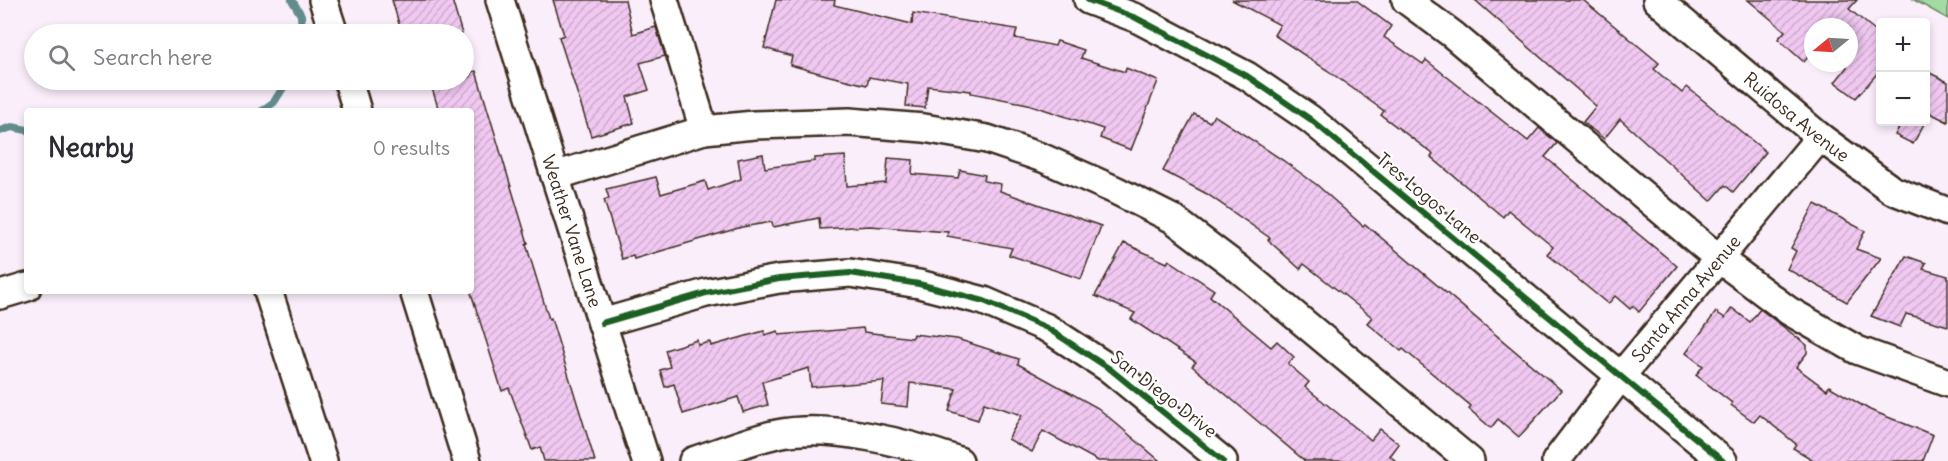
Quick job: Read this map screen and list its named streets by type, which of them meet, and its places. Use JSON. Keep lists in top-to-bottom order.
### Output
{
  "streets": {
    "street": [
      "Ruidosa Avenue",
      "Tres Logos Lane",
      "Weather Vane Lane",
      "Santa Anna Avenue",
      "San Diego Drive"
    ]
  },
  "crossings": [
    ["Ruidosa Avenue", "Santa Anna Avenue"],
    ["Tres Logos Lane", "Santa Anna Avenue"],
    ["Weather Vane Lane", "San Diego Drive"]
  ],
  "north": "left",
  "page": {
    "map_buttons": ["+", "−"],
    "search": "Search here",
    "heading": ["Nearby", "0 results"]
  }
}
